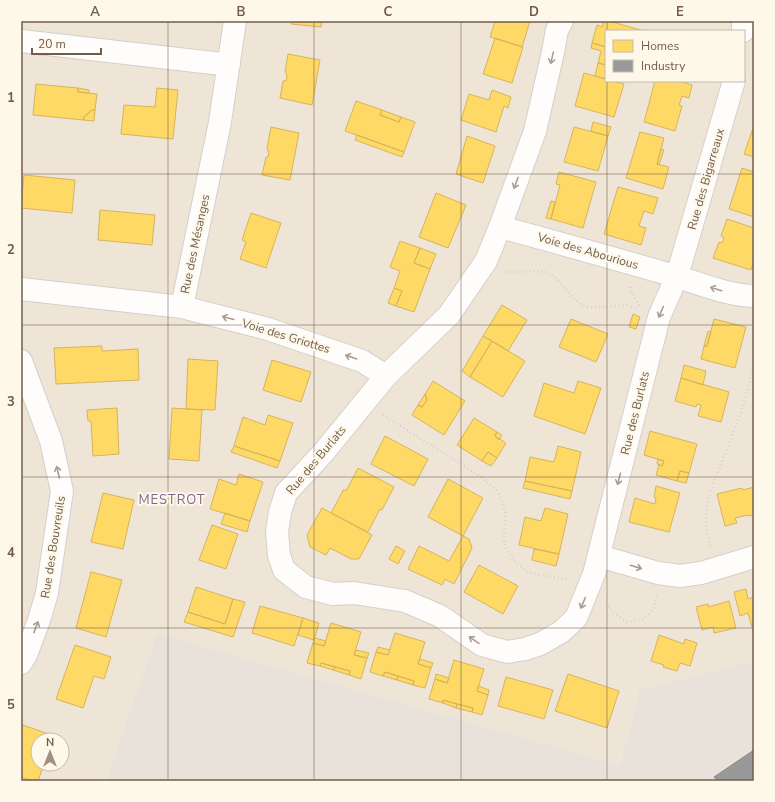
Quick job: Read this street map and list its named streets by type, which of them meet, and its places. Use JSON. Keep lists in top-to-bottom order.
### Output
{
  "streets": {
    "street": [
      "Rue des Bigarreaux",
      "Rue des Mésanges",
      "Voie des Abourious",
      "Voie des Griottes",
      "Rue des Burlats",
      "Rue des Bouvreuils"
    ]
  },
  "crossings": [
    ["Rue des Bigarreaux", "Voie des Abourious"],
    ["Rue des Bigarreaux", "Rue des Burlats"],
    ["Rue des Mésanges", "Voie des Griottes"],
    ["Voie des Abourious", "Rue des Burlats"],
    ["Voie des Griottes", "Rue des Burlats"]
  ],
  "one_way": ["Voie des Griottes", "Rue des Bouvreuils"],
  "districts": ["MESTROT"],
  "legend": ["Homes", "Industry"],
  "scale_bar": "20 m",
  "north": "top",
  "grid": {
    "columns": [
      "A",
      "B",
      "C",
      "D",
      "E"
    ],
    "rows": [
      "1",
      "2",
      "3",
      "4",
      "5"
    ]
  }
}
